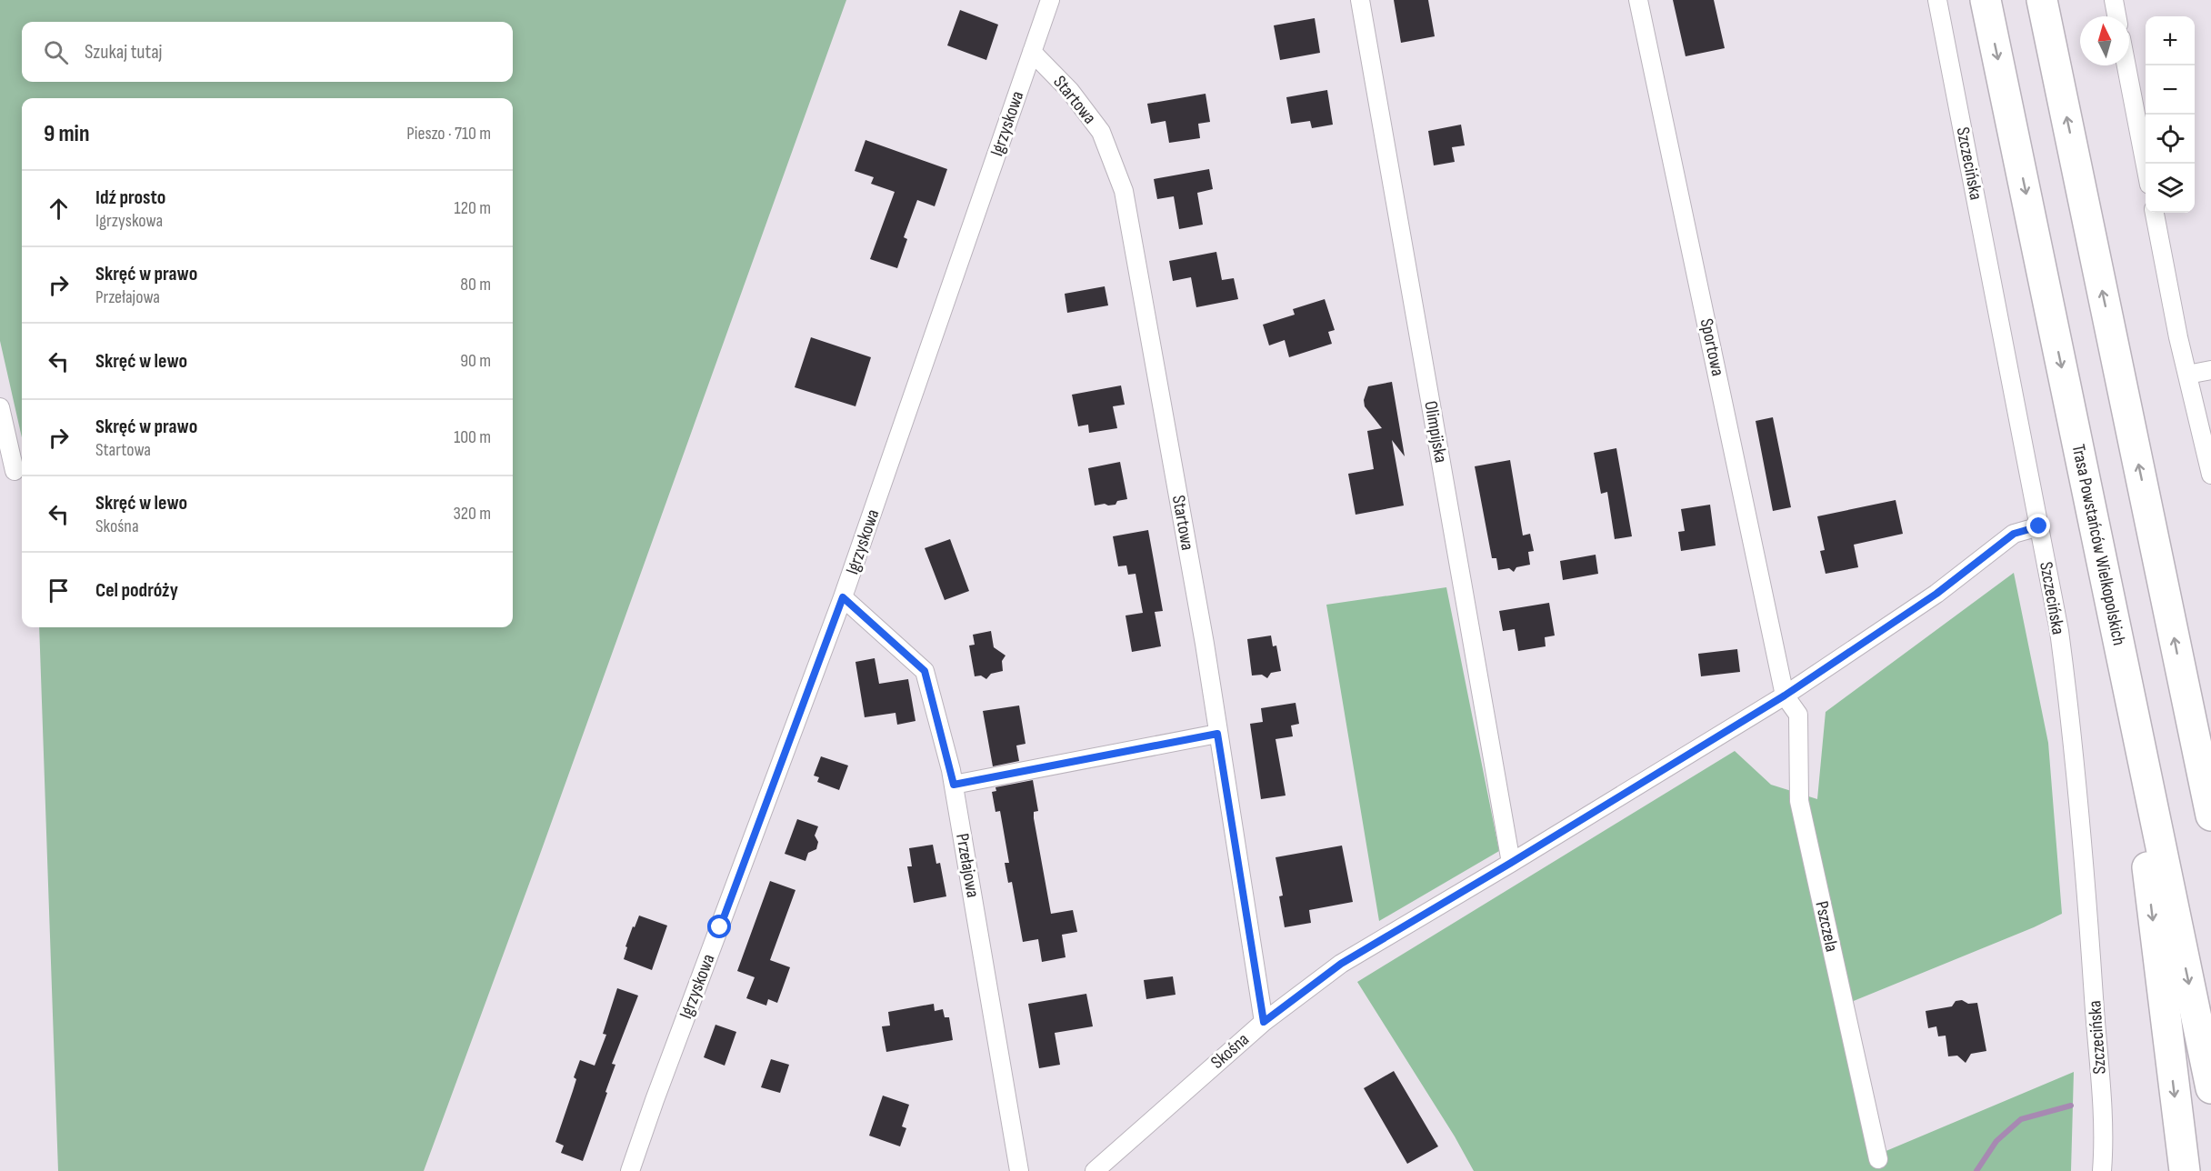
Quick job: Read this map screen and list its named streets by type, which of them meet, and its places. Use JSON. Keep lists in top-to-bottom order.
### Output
{
  "streets": {
    "highway": ["Trasa Powstańców Wielkopolskich"],
    "street": [
      "Startowa",
      "Igrzyskowa",
      "Szczecińska",
      "Sportowa",
      "Olimpijska",
      "Przełajowa",
      "Pszczela",
      "Skośna"
    ]
  },
  "crossings": [
    ["Startowa", "Igrzyskowa"],
    ["Startowa", "Skośna"],
    ["Igrzyskowa", "Przełajowa"],
    ["Szczecińska", "Skośna"],
    ["Sportowa", "Pszczela"],
    ["Sportowa", "Skośna"],
    ["Olimpijska", "Skośna"],
    ["Pszczela", "Skośna"]
  ],
  "north": "top",
  "page": {
    "map_buttons": ["+", "−"],
    "search": "Szukaj tutaj",
    "heading": ["9 min", "Pieszo · 710 m"],
    "list": [
      ["Idź prosto", "Igrzyskowa", "120 m"],
      ["Skręć w prawo", "Przełajowa", "80 m"],
      ["Skręć w lewo", "90 m"],
      ["Skręć w prawo", "Startowa", "100 m"],
      ["Skręć w lewo", "Skośna", "320 m"],
      "Cel podróży"
    ]
  }
}
